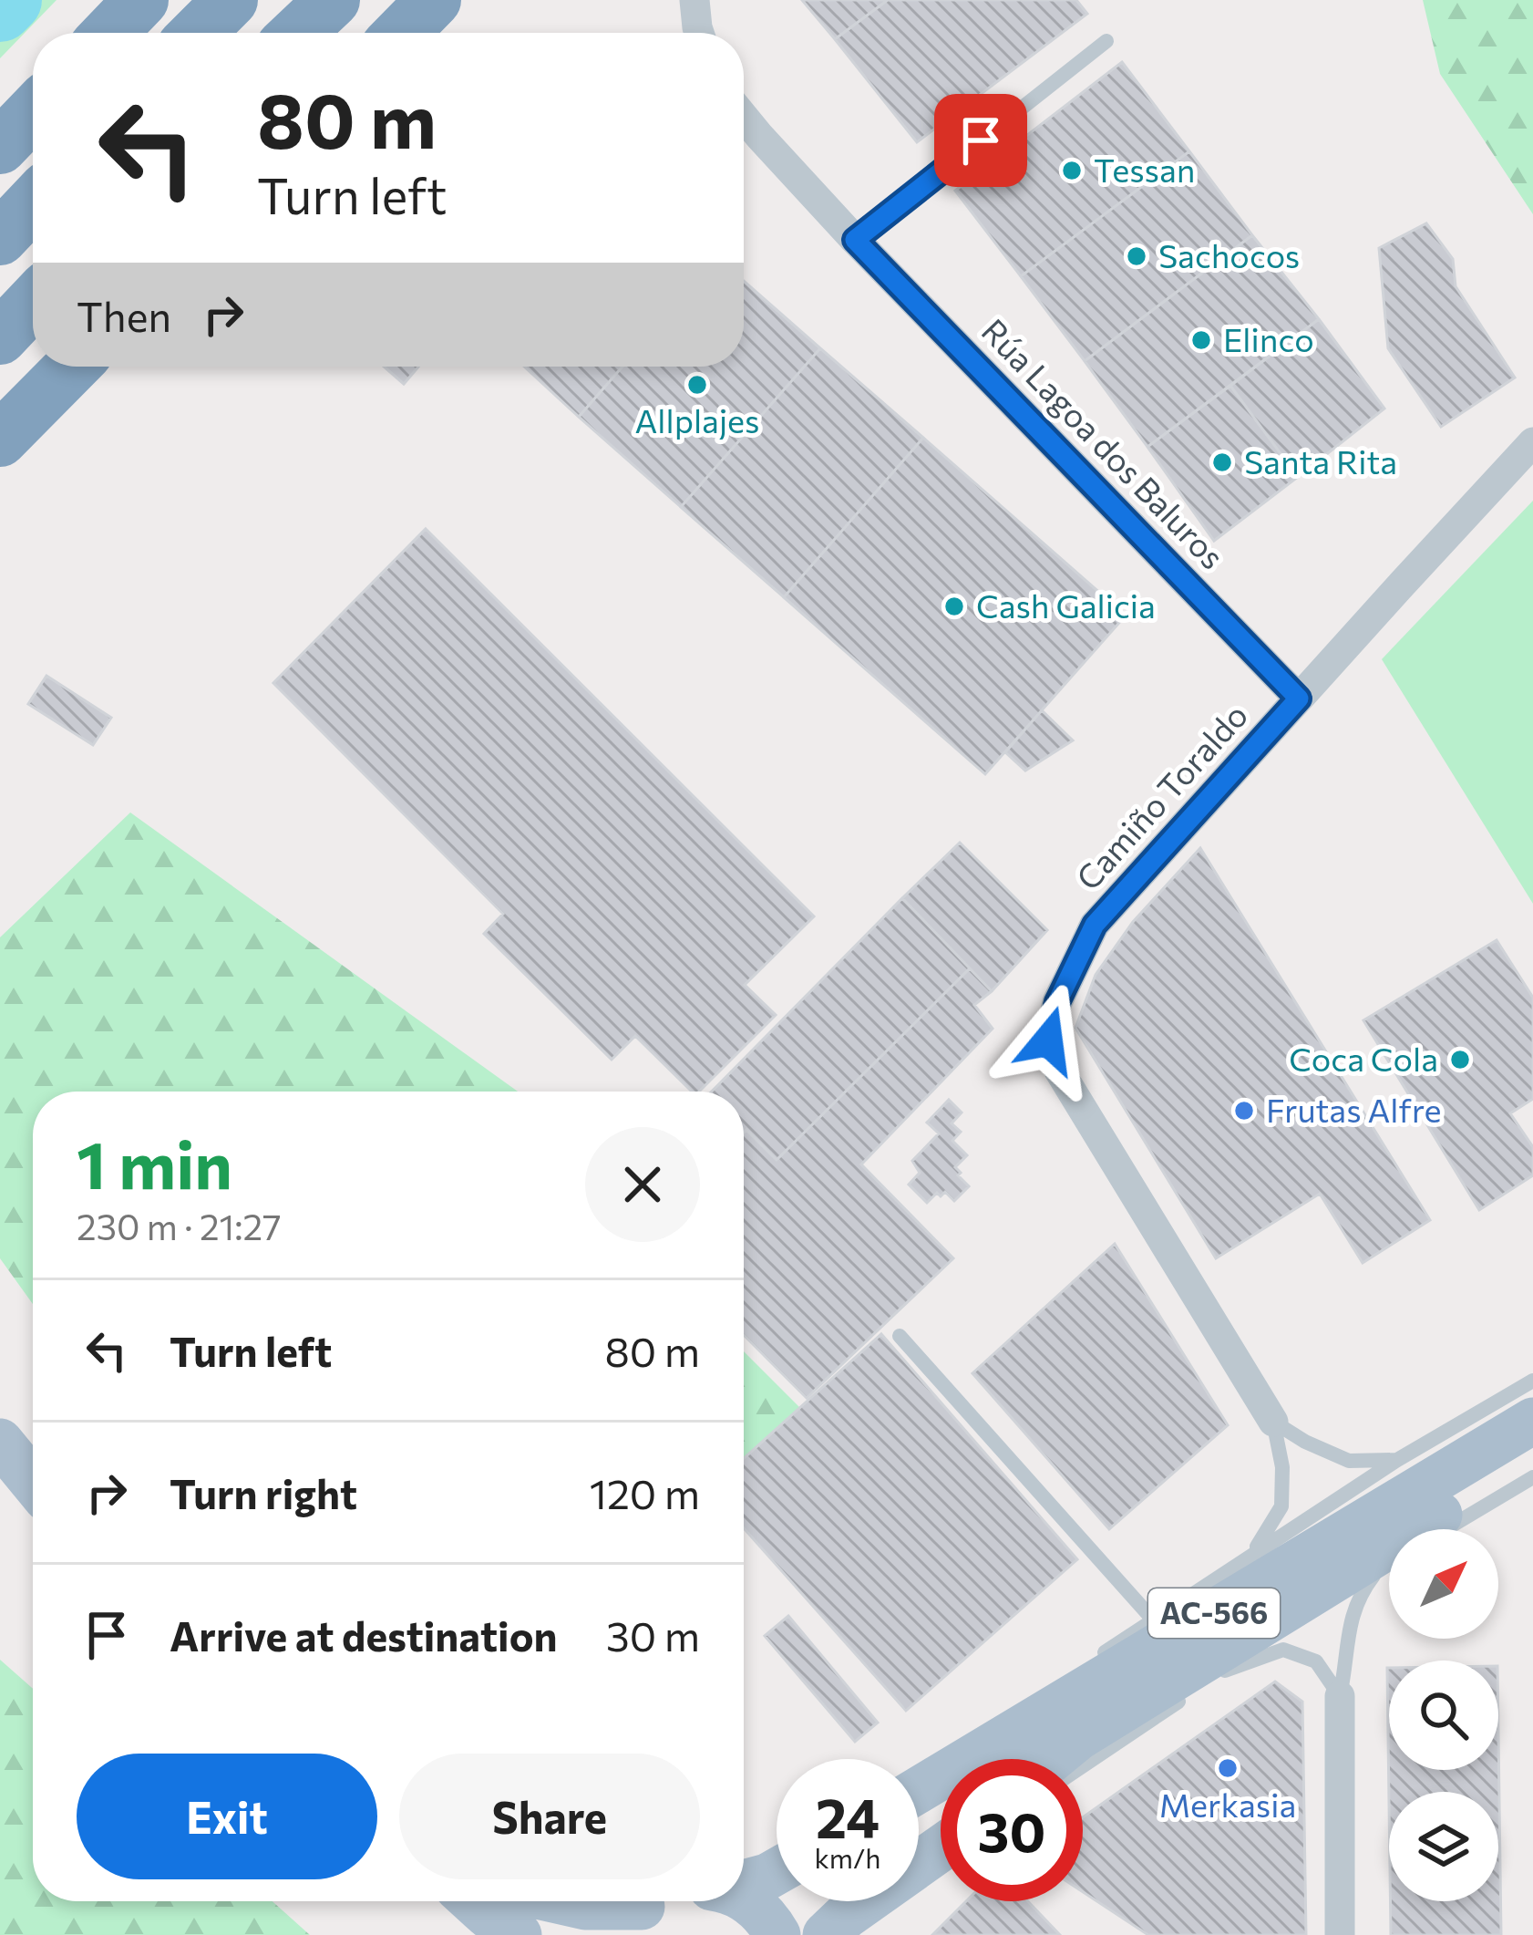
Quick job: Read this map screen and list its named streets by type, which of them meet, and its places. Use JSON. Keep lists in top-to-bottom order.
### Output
{
  "streets": {
    "main road": ["AC-566"],
    "street": ["Rúa Lagoa dos Baluros", "Camiño Toraldo"]
  },
  "crossings": [
    ["Rúa Lagoa dos Baluros", "Camiño Toraldo"]
  ],
  "places": [
    "Tessan",
    "Sachocos",
    "Elinco",
    "Allplajes",
    "Santa Rita",
    "Cash Galicia",
    "Coca Cola",
    "Frutas Alfre",
    "Merkasia"
  ],
  "north": "top right",
  "page": {
    "turn": ["80 m", "Turn left"],
    "then": "Then",
    "heading": ["1 min", "230 m · 21:27"],
    "list": [
      {
        "name": "Turn left",
        "value": "80 m"
      },
      {
        "name": "Turn right",
        "value": "120 m"
      },
      {
        "name": "Arrive at destination",
        "value": "30 m"
      }
    ],
    "buttons": ["Exit", "Share"],
    "speed": "24 km/h",
    "limit": "30"
  }
}
